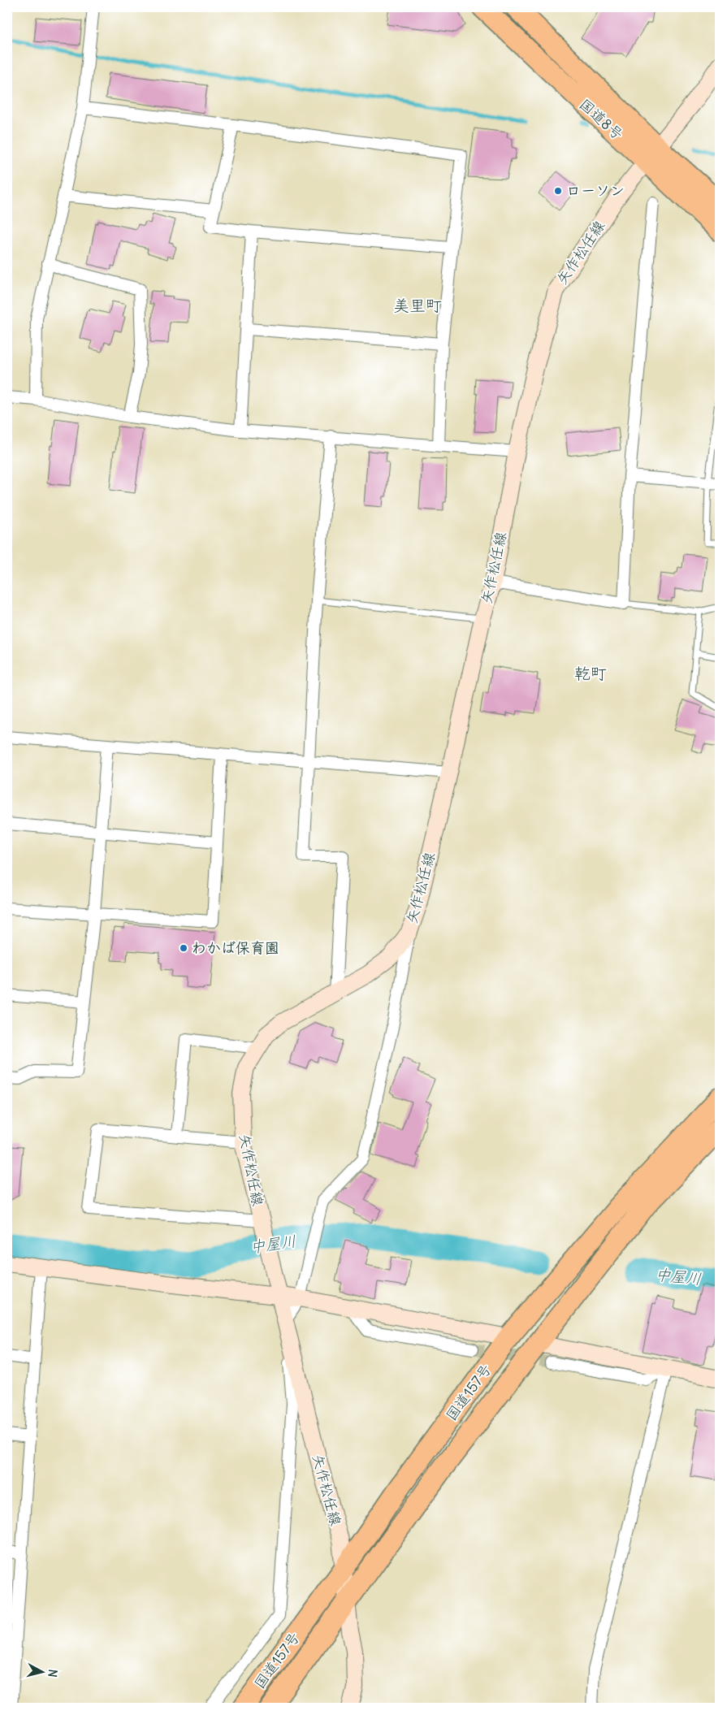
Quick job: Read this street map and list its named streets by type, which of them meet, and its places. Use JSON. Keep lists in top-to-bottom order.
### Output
{
  "streets": {
    "highway": ["国道8号", "国道157号"],
    "main road": ["矢作松任線"]
  },
  "crossings": [
    ["国道8号", "矢作松任線"],
    ["矢作松任線", "国道157号"]
  ],
  "districts": ["美里町", "乾町"],
  "water": ["中屋川"],
  "places": ["ローソン", "わかば保育園"],
  "north": "right"
}
